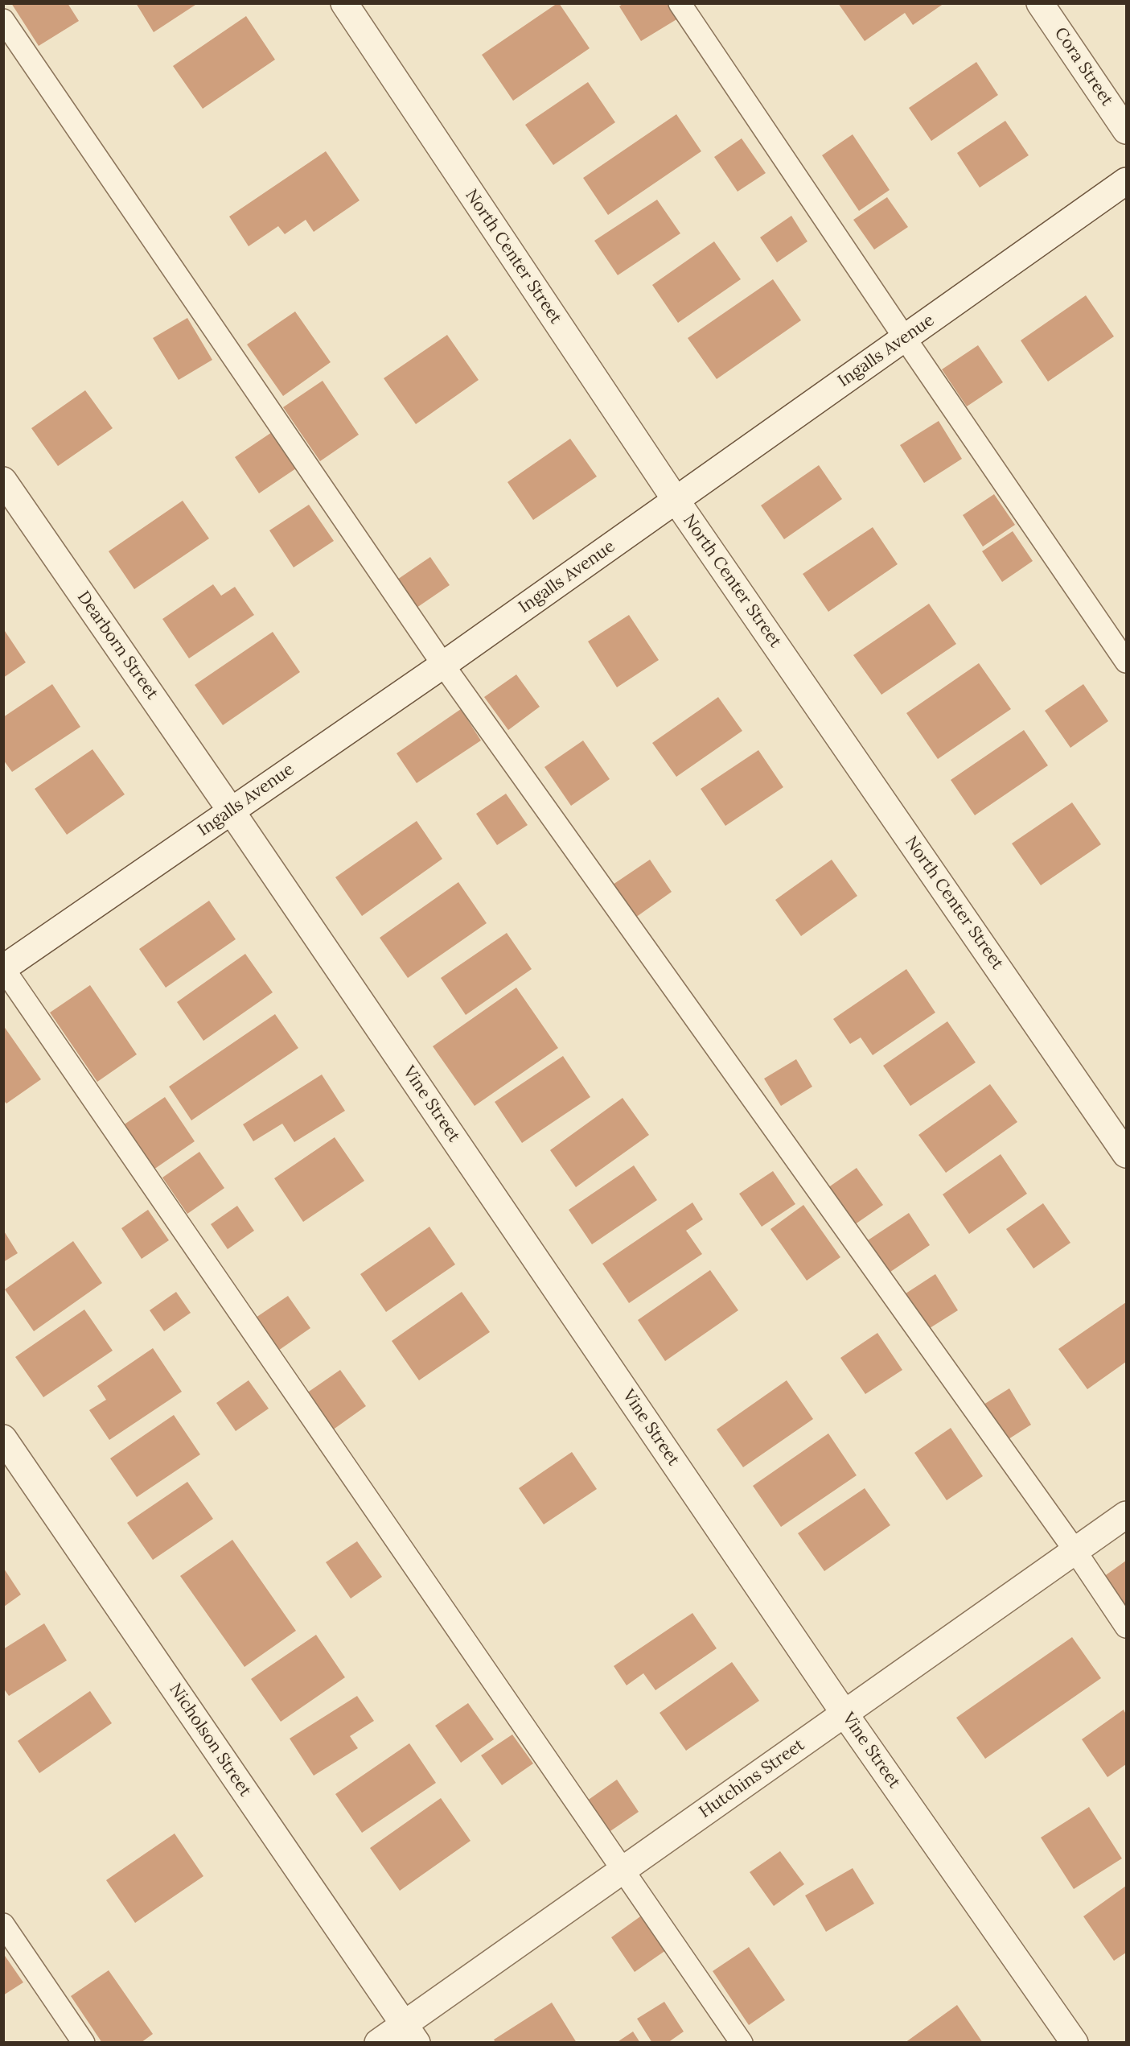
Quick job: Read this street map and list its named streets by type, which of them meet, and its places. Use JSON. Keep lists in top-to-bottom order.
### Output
{
  "streets": {
    "street": [
      "Cora Street",
      "North Center Street",
      "Ingalls Avenue",
      "Dearborn Street",
      "Vine Street",
      "Nicholson Street",
      "Hutchins Street"
    ]
  },
  "crossings": [
    ["North Center Street", "Ingalls Avenue"],
    ["Ingalls Avenue", "Dearborn Street"],
    ["Ingalls Avenue", "Vine Street"],
    ["Dearborn Street", "Vine Street"],
    ["Vine Street", "Hutchins Street"],
    ["Nicholson Street", "Hutchins Street"]
  ]
}
